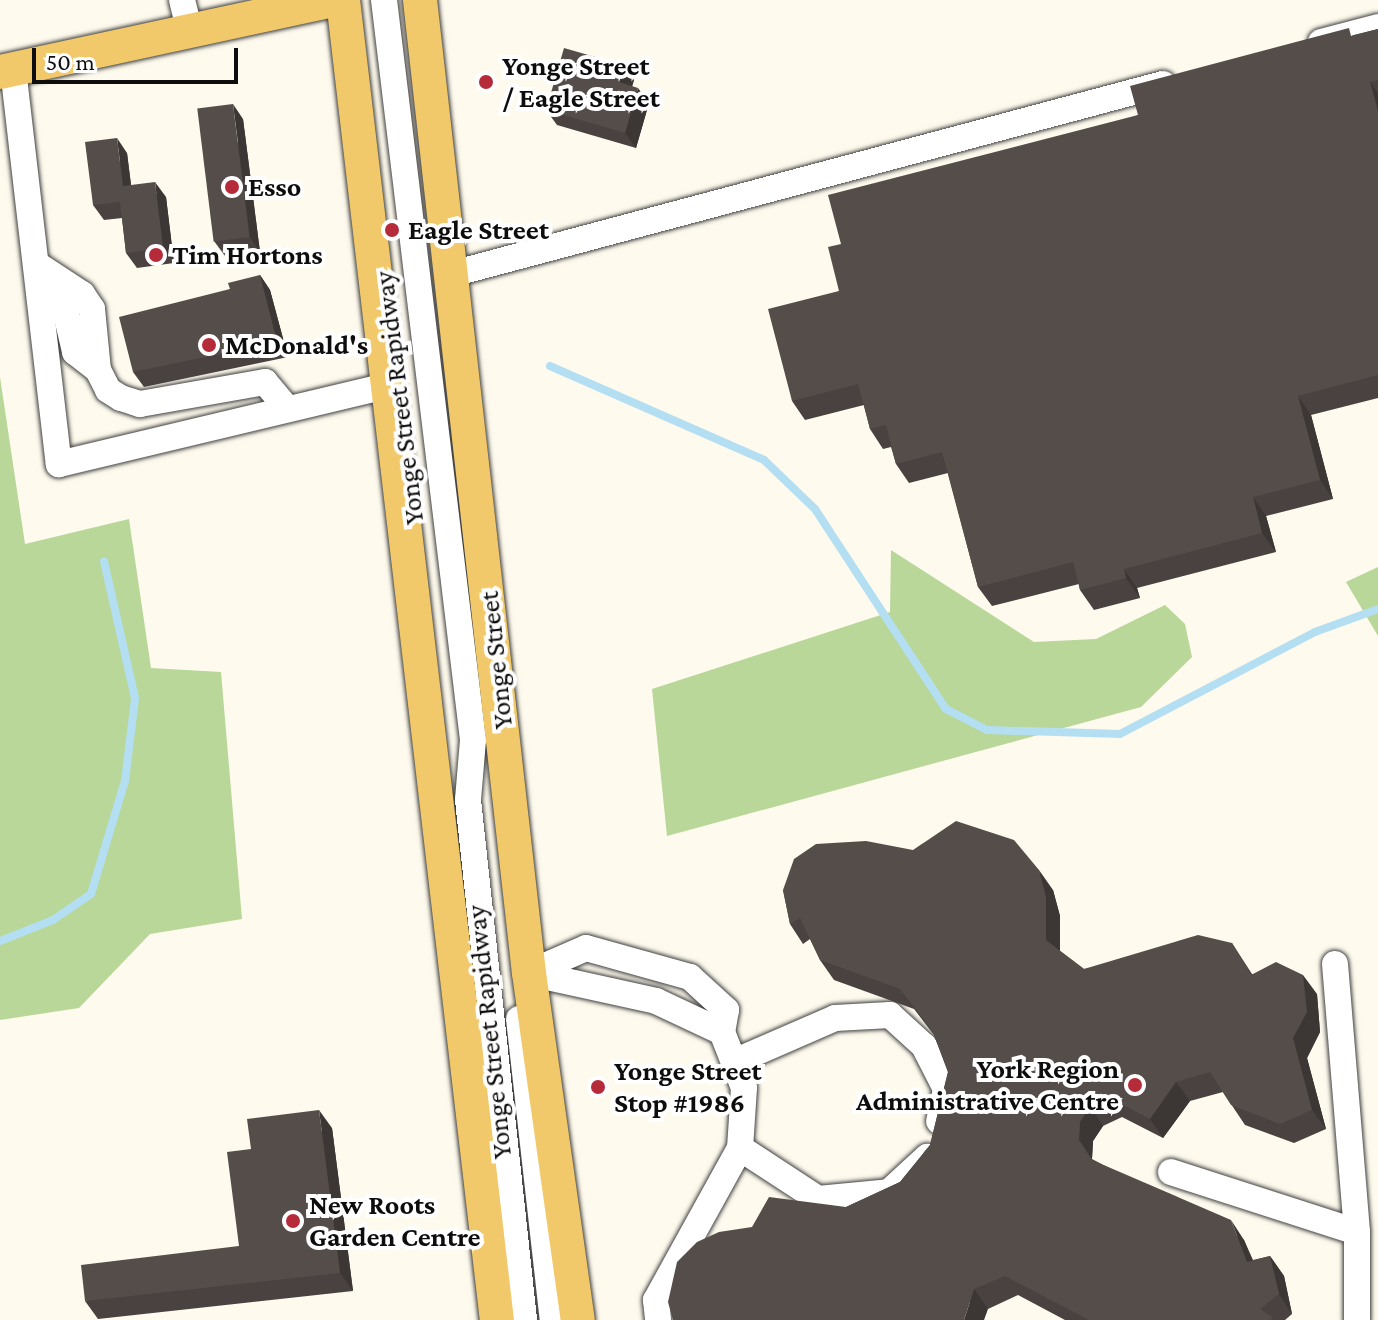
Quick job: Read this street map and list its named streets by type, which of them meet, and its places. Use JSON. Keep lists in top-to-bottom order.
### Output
{
  "streets": {
    "main road": ["Yonge Street"],
    "lane": ["Yonge Street Rapidway"]
  },
  "places": [
    "Yonge Street / Eagle Street",
    "Esso",
    "Eagle Street",
    "Tim Hortons",
    "McDonald's",
    "York Region Administrative Centre",
    "Yonge Street Stop #1986",
    "New Roots Garden Centre"
  ],
  "scale_bar": "50 m"
}
